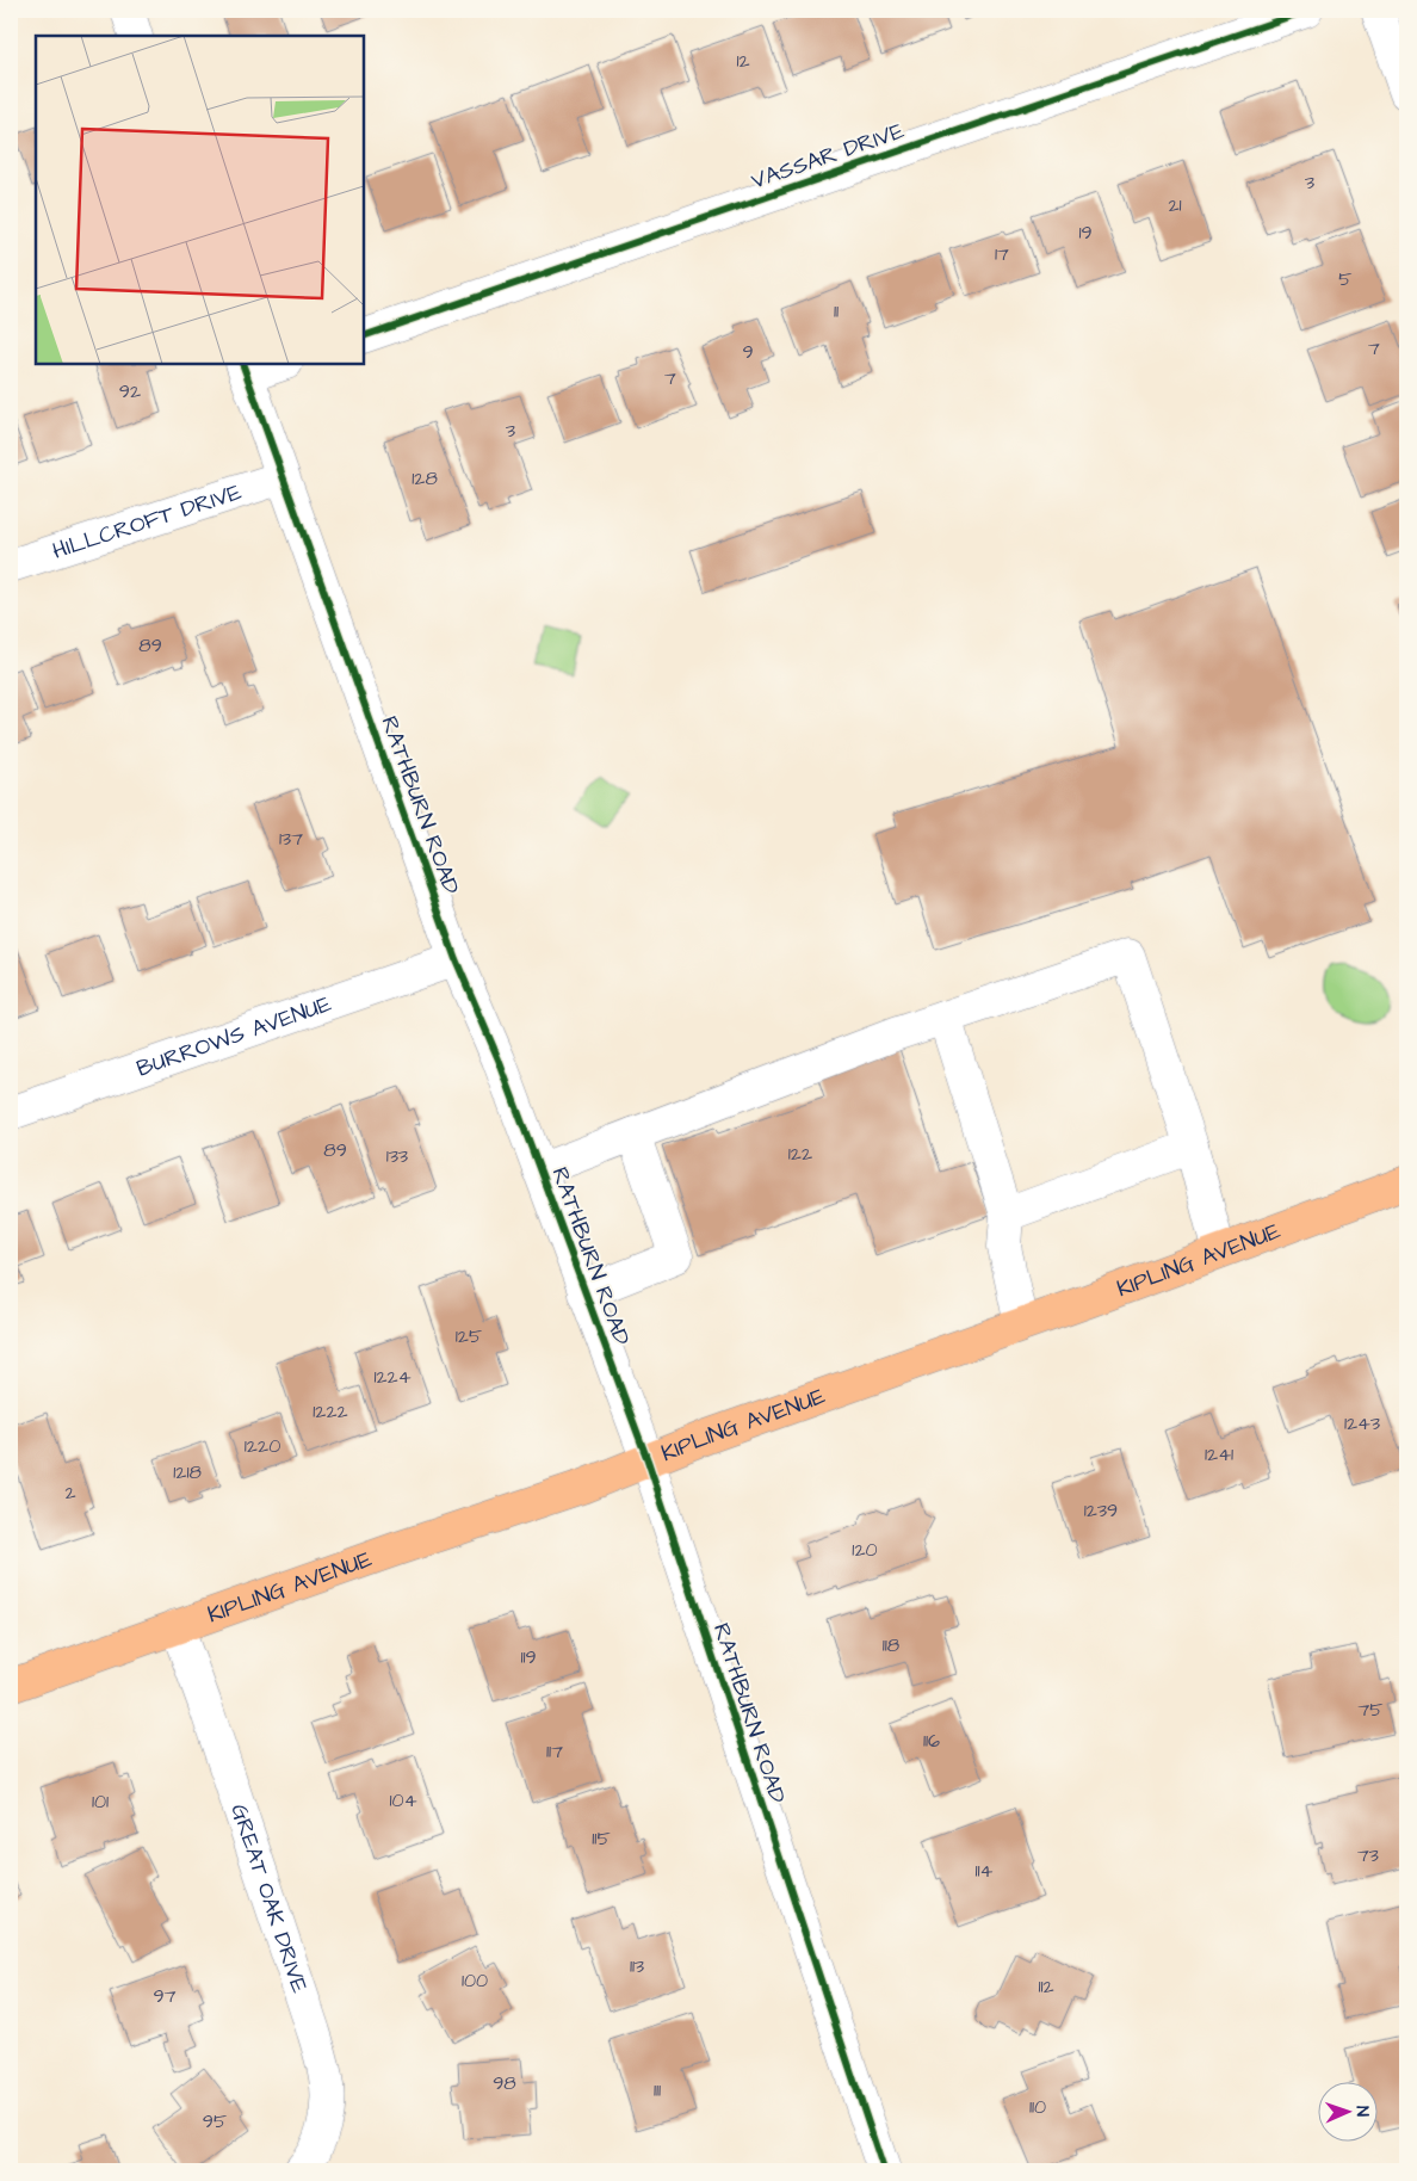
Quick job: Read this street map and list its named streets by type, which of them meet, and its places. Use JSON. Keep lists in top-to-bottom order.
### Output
{
  "streets": {
    "main road": ["KIPLING AVENUE"],
    "street": [
      "VASSAR DRIVE",
      "HILLCROFT DRIVE",
      "RATHBURN ROAD",
      "BURROWS AVENUE",
      "GREAT OAK DRIVE"
    ]
  },
  "crossings": [
    ["HILLCROFT DRIVE", "RATHBURN ROAD"],
    ["RATHBURN ROAD", "BURROWS AVENUE"],
    ["RATHBURN ROAD", "KIPLING AVENUE"],
    ["KIPLING AVENUE", "GREAT OAK DRIVE"]
  ],
  "house_numbers": [
    "12",
    "3",
    "21",
    "19",
    "17",
    "5",
    "11",
    "7",
    "9",
    "7",
    "92",
    "3",
    "128",
    "89",
    "137",
    "89",
    "122",
    "133",
    "125",
    "1224",
    "1222",
    "1243",
    "1220",
    "1241",
    "1218",
    "2",
    "1239",
    "120",
    "118",
    "119",
    "75",
    "116",
    "117",
    "104",
    "101",
    "115",
    "73",
    "114",
    "113",
    "100",
    "112",
    "97",
    "98",
    "111",
    "110",
    "95"
  ],
  "north": "right"
}
